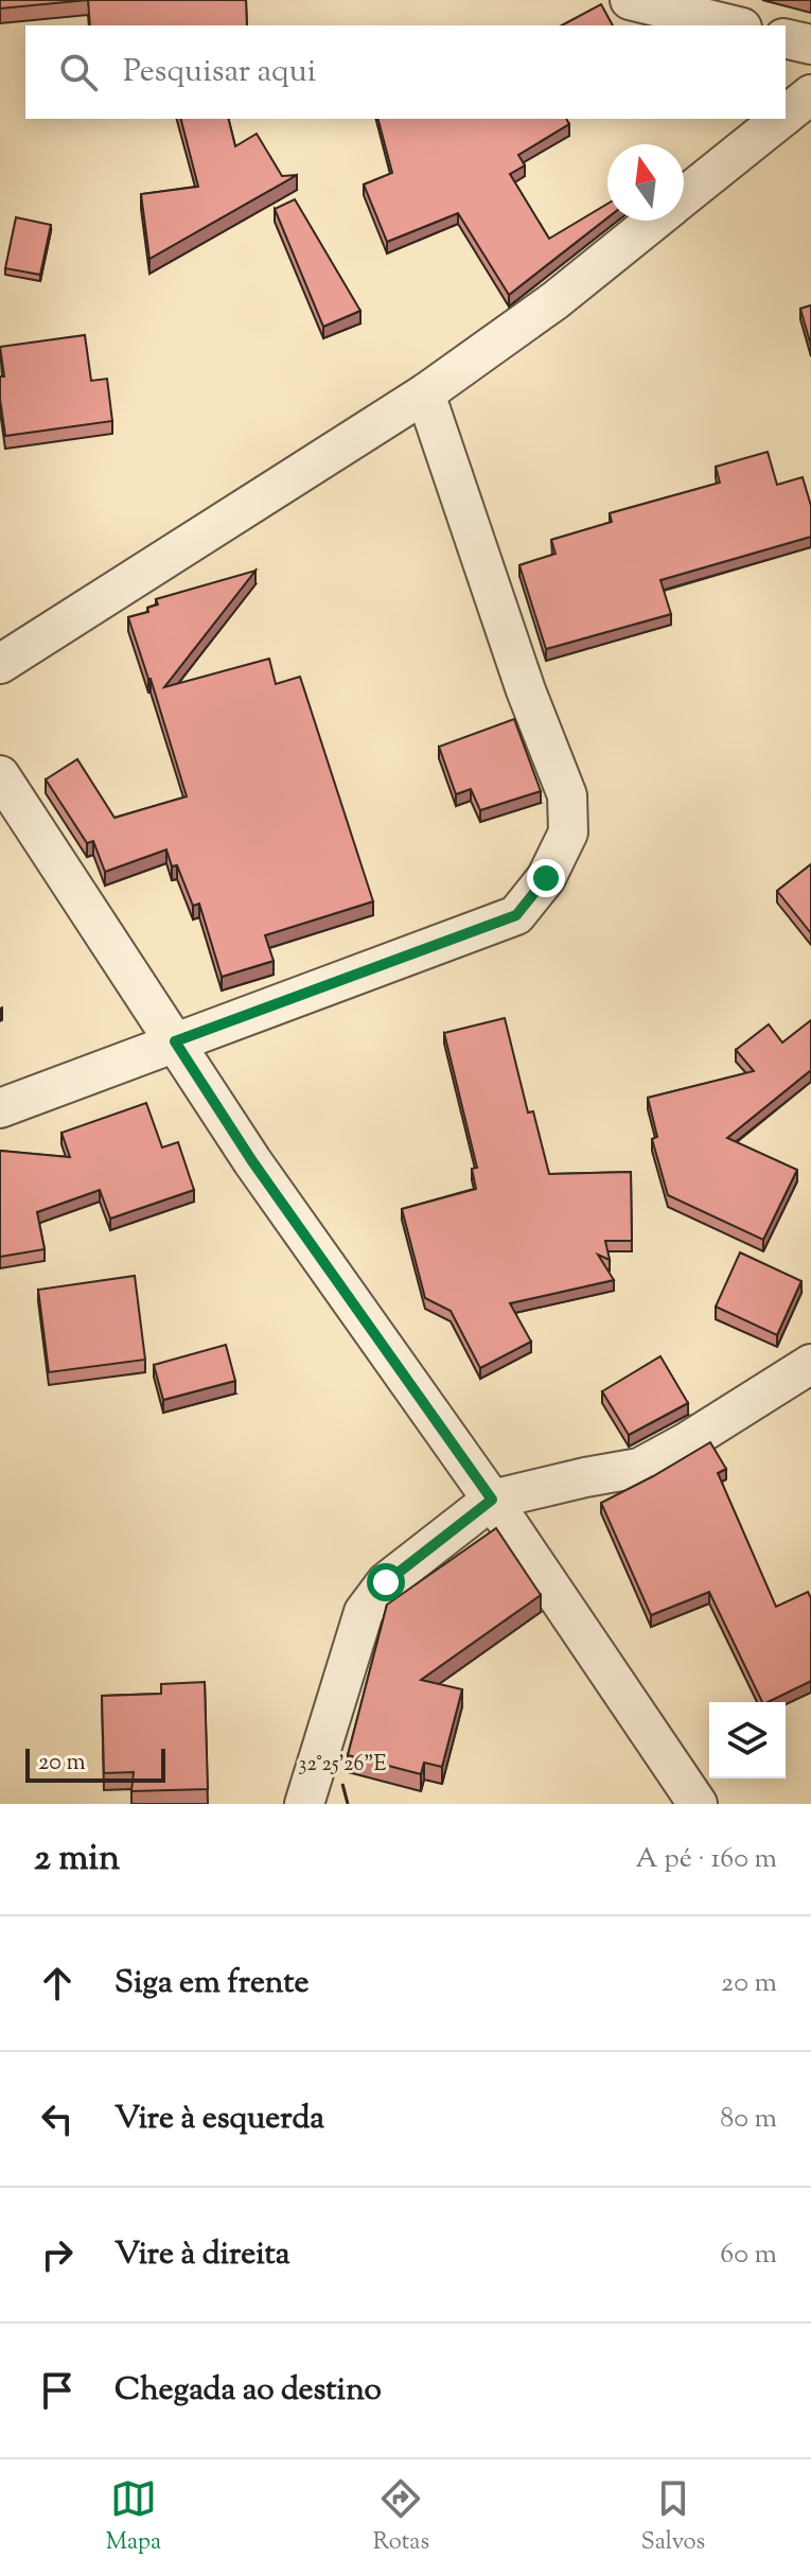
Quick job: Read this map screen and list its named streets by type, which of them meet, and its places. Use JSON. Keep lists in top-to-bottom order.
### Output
{
  "scale_bar": "20 m",
  "north": "top",
  "page": {
    "search": "Pesquisar aqui",
    "scale": "20 m",
    "heading": ["2 min", "A pé · 160 m"],
    "list": [
      ["Siga em frente", "20 m"],
      ["Vire à esquerda", "80 m"],
      ["Vire à direita", "60 m"],
      "Chegada ao destino"
    ],
    "nav": ["Mapa", "Rotas", "Salvos"]
  },
  "coordinates": ["32°25'26\"E"]
}
